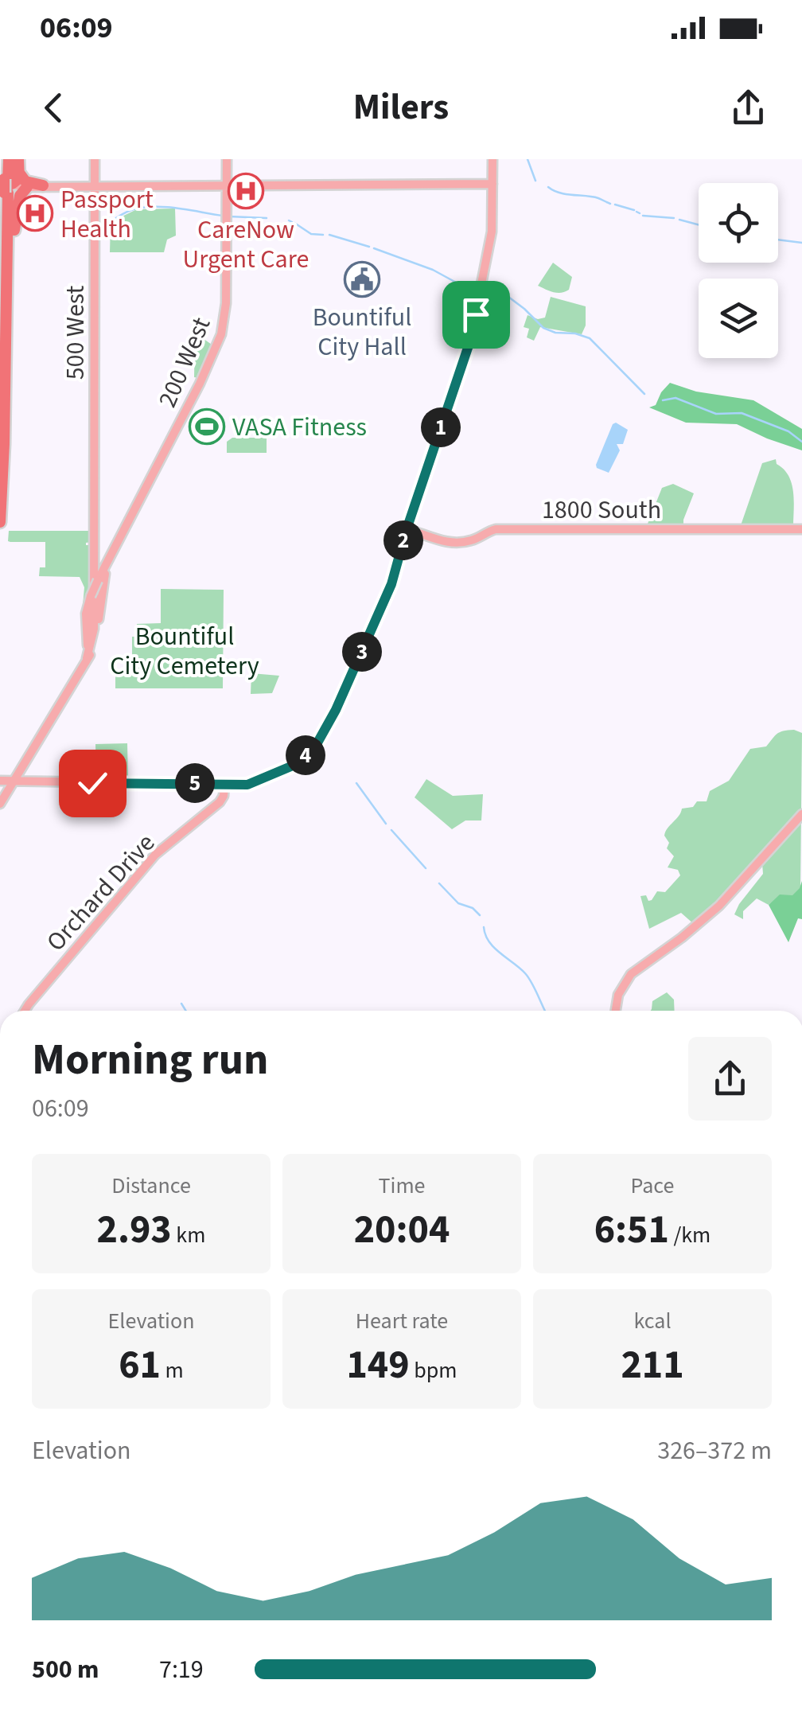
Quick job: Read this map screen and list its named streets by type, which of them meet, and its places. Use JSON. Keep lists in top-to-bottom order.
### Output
{
  "streets": {
    "main road": [
      "500 West",
      "200 West",
      "1800 South",
      "Orchard Drive"
    ]
  },
  "parks": ["Bountiful City Cemetery"],
  "places": {
    "hospital": ["CareNow Urgent Care", "Passport Health"],
    "public building": ["Bountiful City Hall"],
    "sports": ["VASA Fitness"]
  },
  "page": {
    "status": "06:09",
    "header": "Milers",
    "pins": [
      "1",
      "2",
      "3",
      "4",
      "5"
    ],
    "heading": ["Morning run", "06:09"],
    "stats": [
      ["Distance", "2.93 km"],
      ["Time", "20:04"],
      ["Pace", "6:51 /km"],
      ["Elevation", "61 m"],
      ["Heart rate", "149 bpm"],
      ["kcal", "211"]
    ],
    "chart": ["Elevation", "326–372 m"],
    "list": [
      {
        "name": "500 m",
        "note": "7:19"
      }
    ]
  }
}
